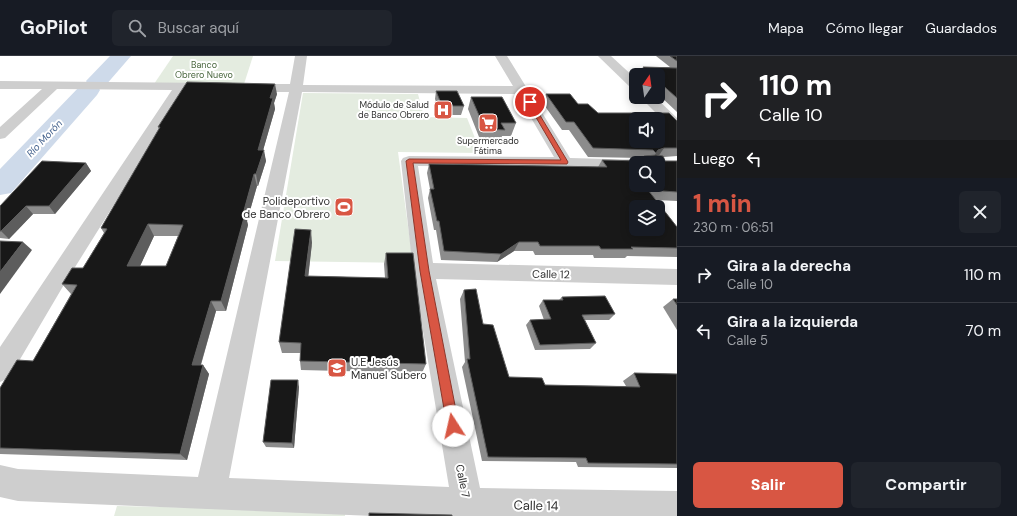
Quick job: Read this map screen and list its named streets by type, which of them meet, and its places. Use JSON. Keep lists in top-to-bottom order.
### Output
{
  "streets": {
    "street": ["Calle 12", "Calle 7", "Calle 14"]
  },
  "crossings": [
    ["Calle 12", "Calle 7"],
    ["Calle 7", "Calle 14"]
  ],
  "water": ["Río Morón"],
  "parks": ["Banco Obrero Nuevo"],
  "places": {
    "hospital": ["Módulo de Salud de Banco Obrero"],
    "supermarket": ["Supermercado Fátima"],
    "sports": ["Polideportivo de Banco Obrero"],
    "school or university": ["U.E Jesús Manuel Subero"]
  },
  "north": "top",
  "page": {
    "header": "GoPilot",
    "search": "Buscar aquí",
    "nav": ["Mapa", "Cómo llegar", "Guardados"],
    "turn": ["110 m", "Calle 10"],
    "then": "Luego",
    "heading": ["1 min", "230 m · 06:51"],
    "list": [
      {
        "name": "Gira a la derecha",
        "note": "Calle 10",
        "value": "110 m"
      },
      {
        "name": "Gira a la izquierda",
        "note": "Calle 5",
        "value": "70 m"
      }
    ],
    "buttons": ["Salir", "Compartir"]
  }
}
